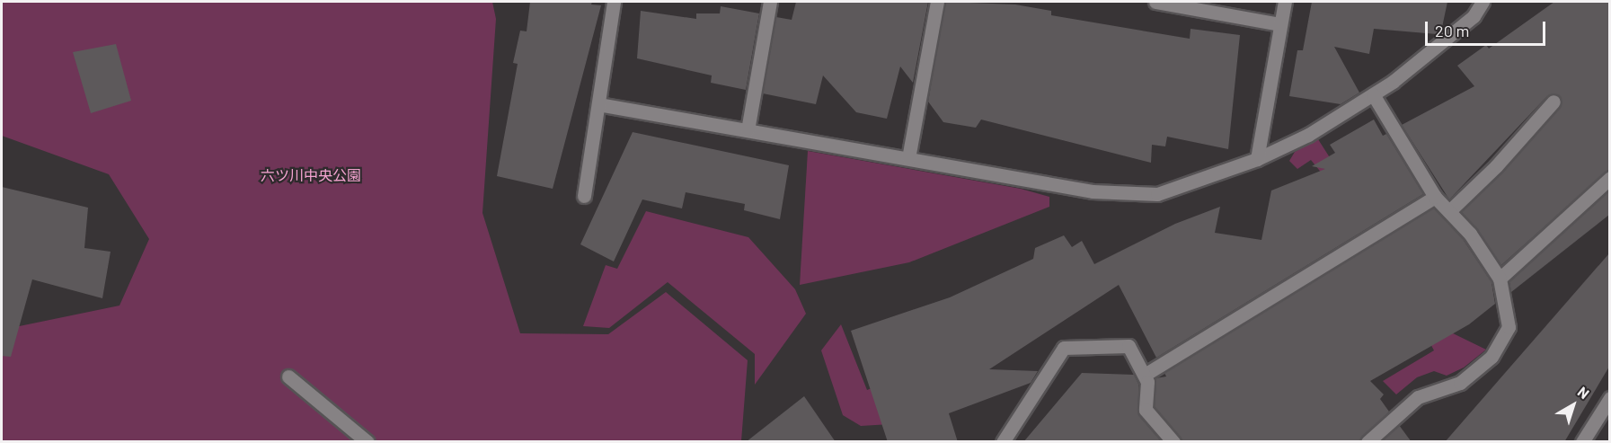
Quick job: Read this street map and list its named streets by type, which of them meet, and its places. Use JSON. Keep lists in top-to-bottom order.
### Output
{
  "parks": ["六ツ川中央公園"],
  "scale_bar": "20 m",
  "north": "top right"
}
